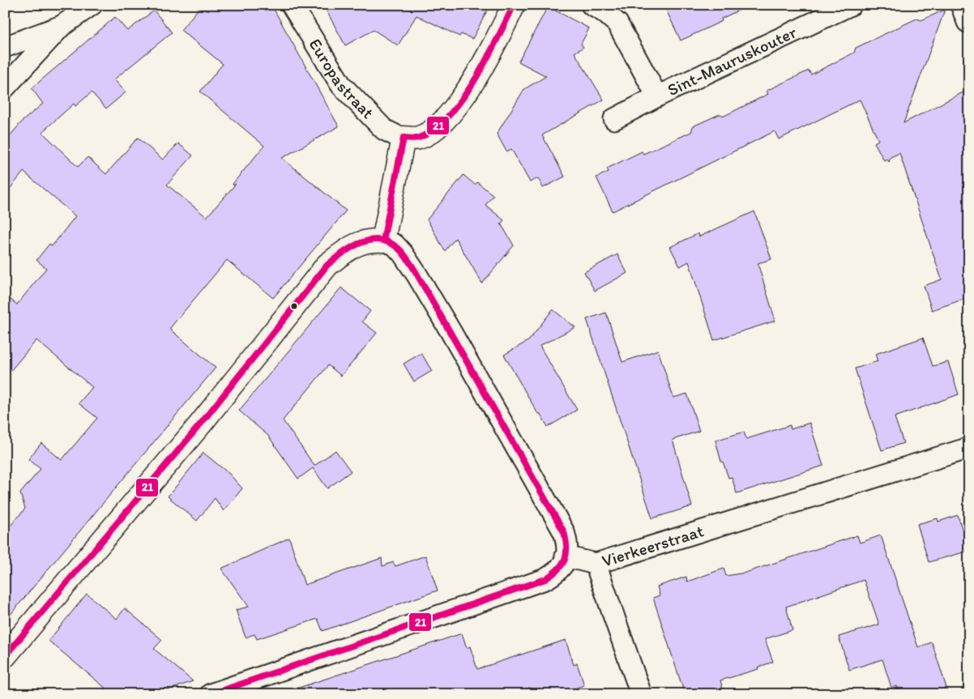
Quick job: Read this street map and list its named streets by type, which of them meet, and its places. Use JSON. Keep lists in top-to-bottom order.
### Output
{
  "streets": {
    "street": ["Sint-Mauruskouter", "Europastraat", "Vierkeerstraat"]
  },
  "lines": ["transit line 21"]
}
